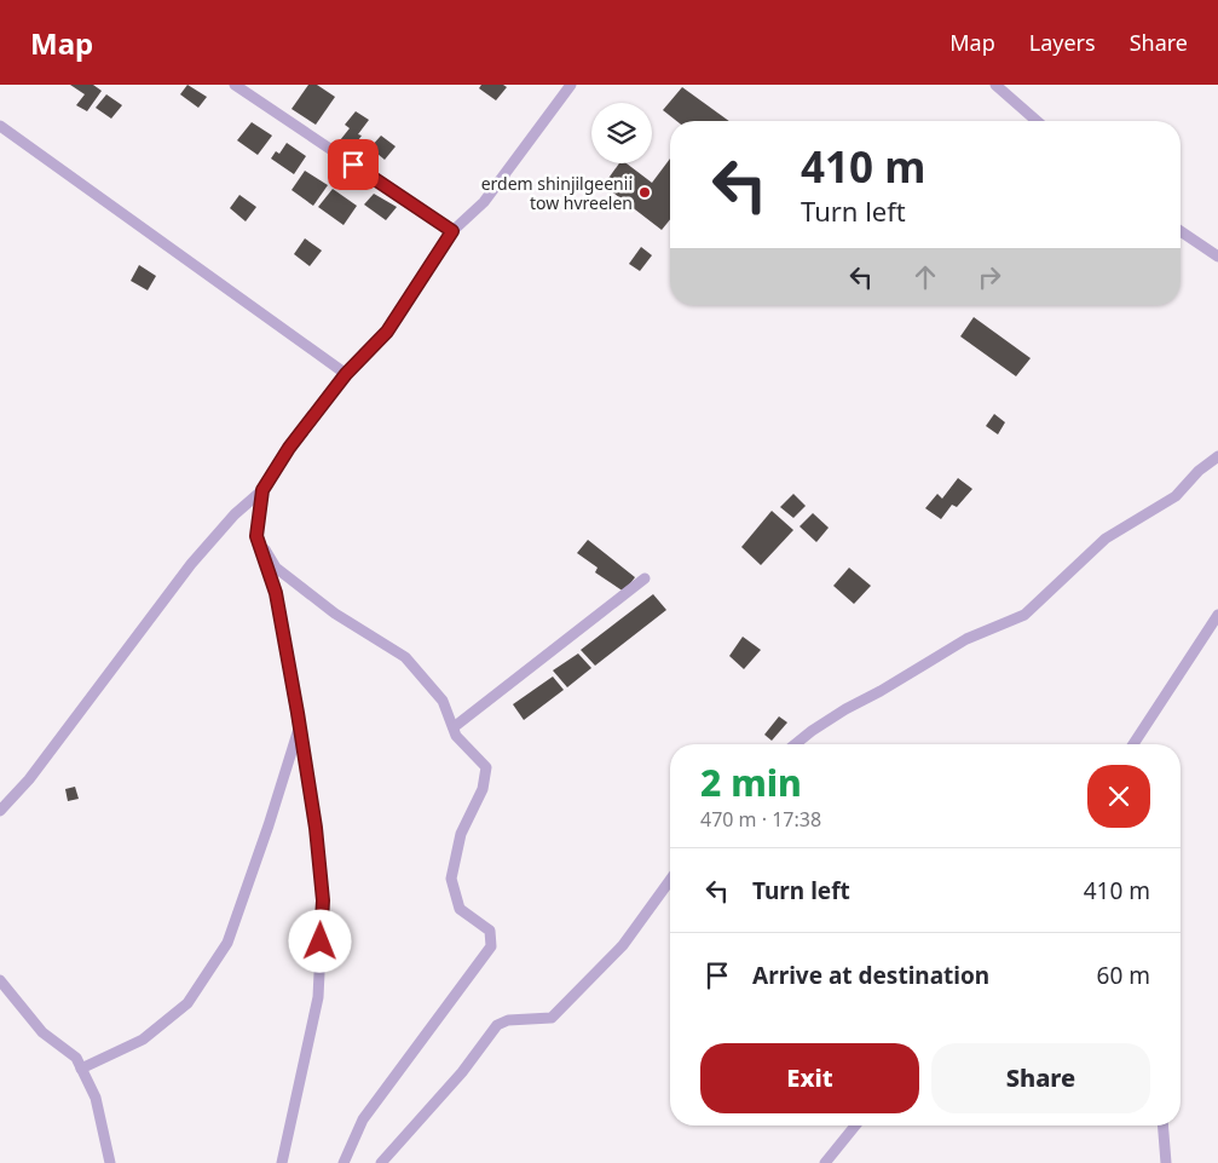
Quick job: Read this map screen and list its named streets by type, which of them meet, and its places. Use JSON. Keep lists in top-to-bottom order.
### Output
{
  "places": ["erdem shinjilgeenii tow hvreelen"],
  "page": {
    "header": "Map",
    "nav": ["Map", "Layers", "Share"],
    "turn": ["410 m", "Turn left"],
    "heading": ["2 min", "470 m · 17:38"],
    "list": [
      {
        "name": "Turn left",
        "value": "410 m"
      },
      {
        "name": "Arrive at destination",
        "value": "60 m"
      }
    ],
    "buttons": ["Exit", "Share"]
  }
}
